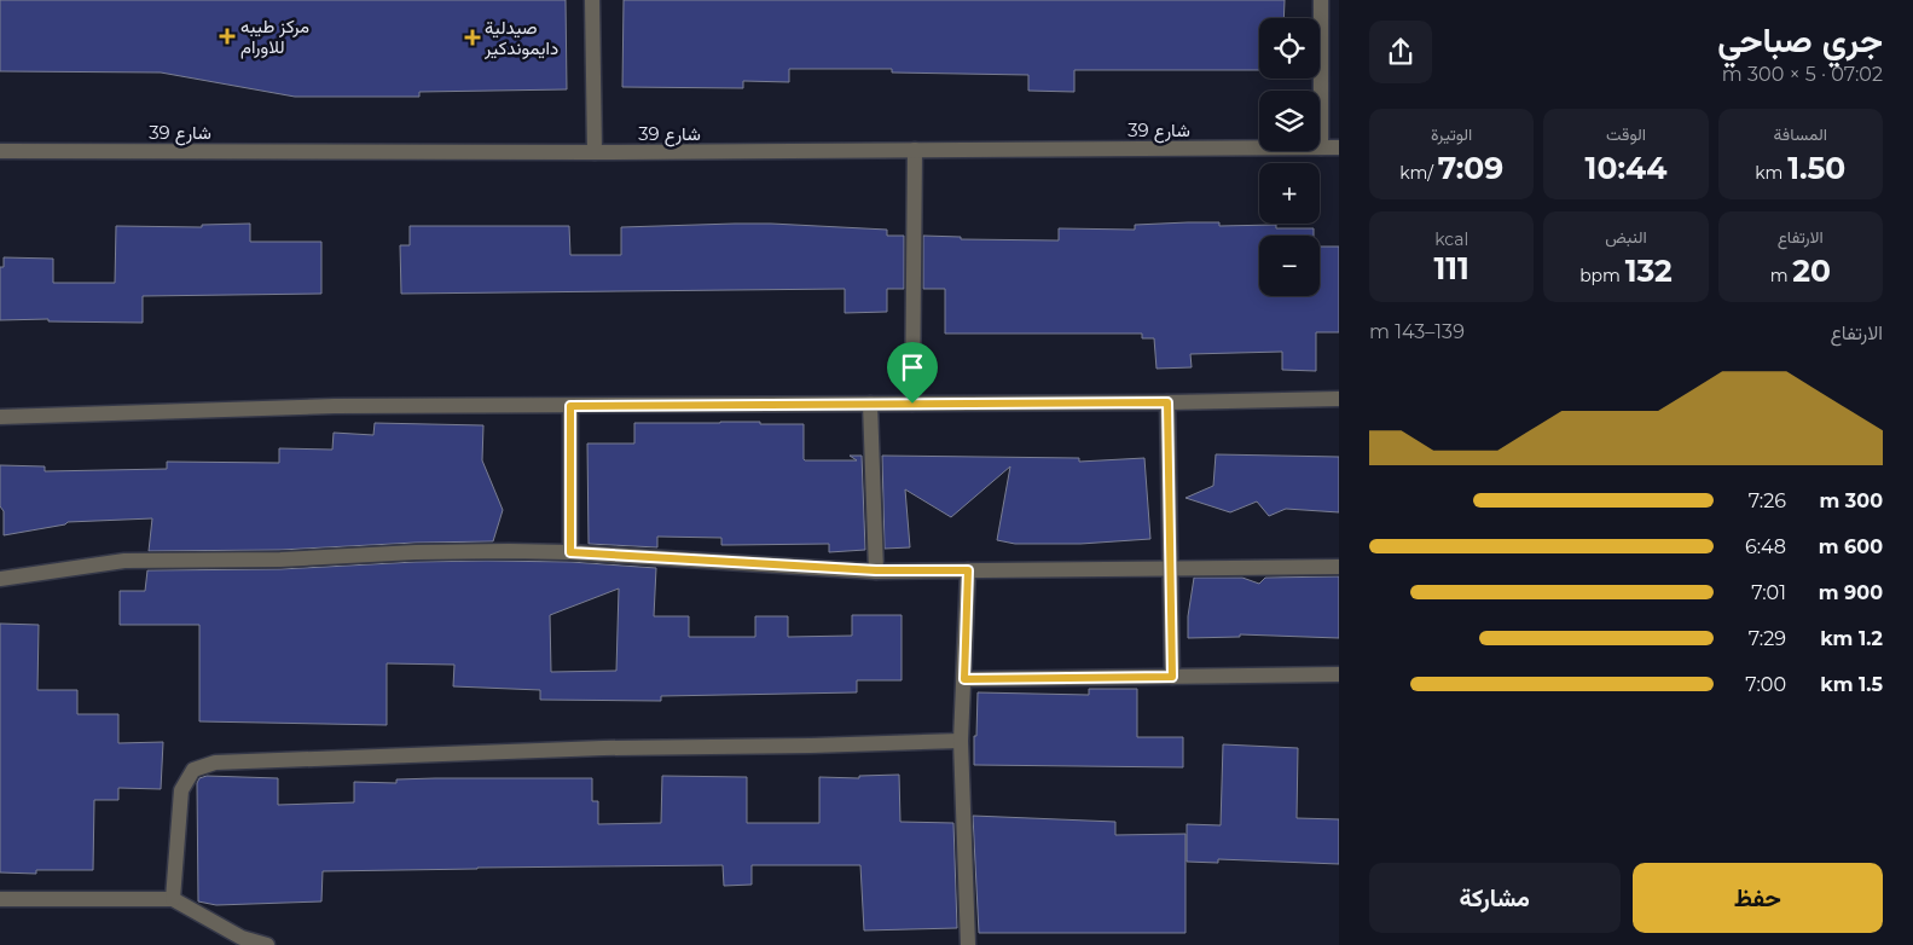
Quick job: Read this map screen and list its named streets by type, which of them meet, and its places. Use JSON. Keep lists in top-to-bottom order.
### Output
{
  "streets": {
    "street": ["شارع 39"]
  },
  "places": {
    "health": ["مركز طيبه للاورام", "صيدلية دايموندكير"]
  },
  "page": {
    "heading": ["جري صباحي", "07:02 · 5 × 300 m"],
    "map_buttons": ["+", "−"],
    "stats": [
      ["المسافة", "1.50 km"],
      ["الوقت", "10:44"],
      ["الوتيرة", "7:09 /km"],
      ["الارتفاع", "20 m"],
      ["النبض", "132 bpm"],
      ["kcal", "111"]
    ],
    "chart": ["الارتفاع", "139–143 m"],
    "list": [
      {
        "name": "300 m",
        "note": "7:26"
      },
      {
        "name": "600 m",
        "note": "6:48"
      },
      {
        "name": "900 m",
        "note": "7:01"
      },
      {
        "name": "1.2 km",
        "note": "7:29"
      },
      {
        "name": "1.5 km",
        "note": "7:00"
      }
    ],
    "buttons": ["حفظ", "مشاركة"]
  }
}
